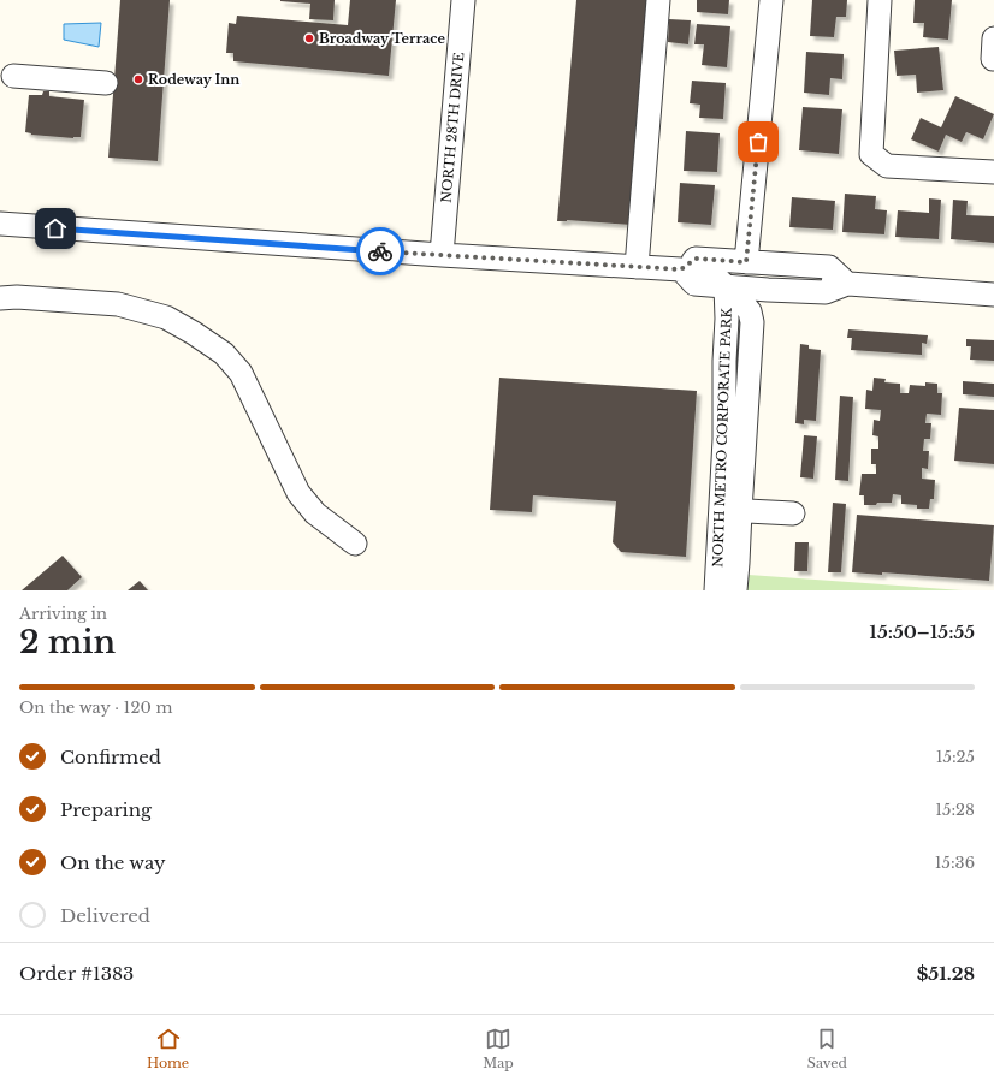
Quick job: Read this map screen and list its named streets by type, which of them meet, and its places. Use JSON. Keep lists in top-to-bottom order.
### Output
{
  "streets": {
    "street": ["NORTH 28TH DRIVE", "NORTH METRO CORPORATE PARK"]
  },
  "places": ["Broadway Terrace", "Rodeway Inn"],
  "page": {
    "heading": ["2 min", "Arriving in", "15:50–15:55"],
    "panel": ["Order #1383", "$51.28"],
    "bar": "On the way · 120 m",
    "list": [
      ["Confirmed", "15:25"],
      ["Preparing", "15:28"],
      ["On the way", "15:36"],
      "Delivered"
    ],
    "tabs": ["Home", "Map", "Saved"]
  }
}
